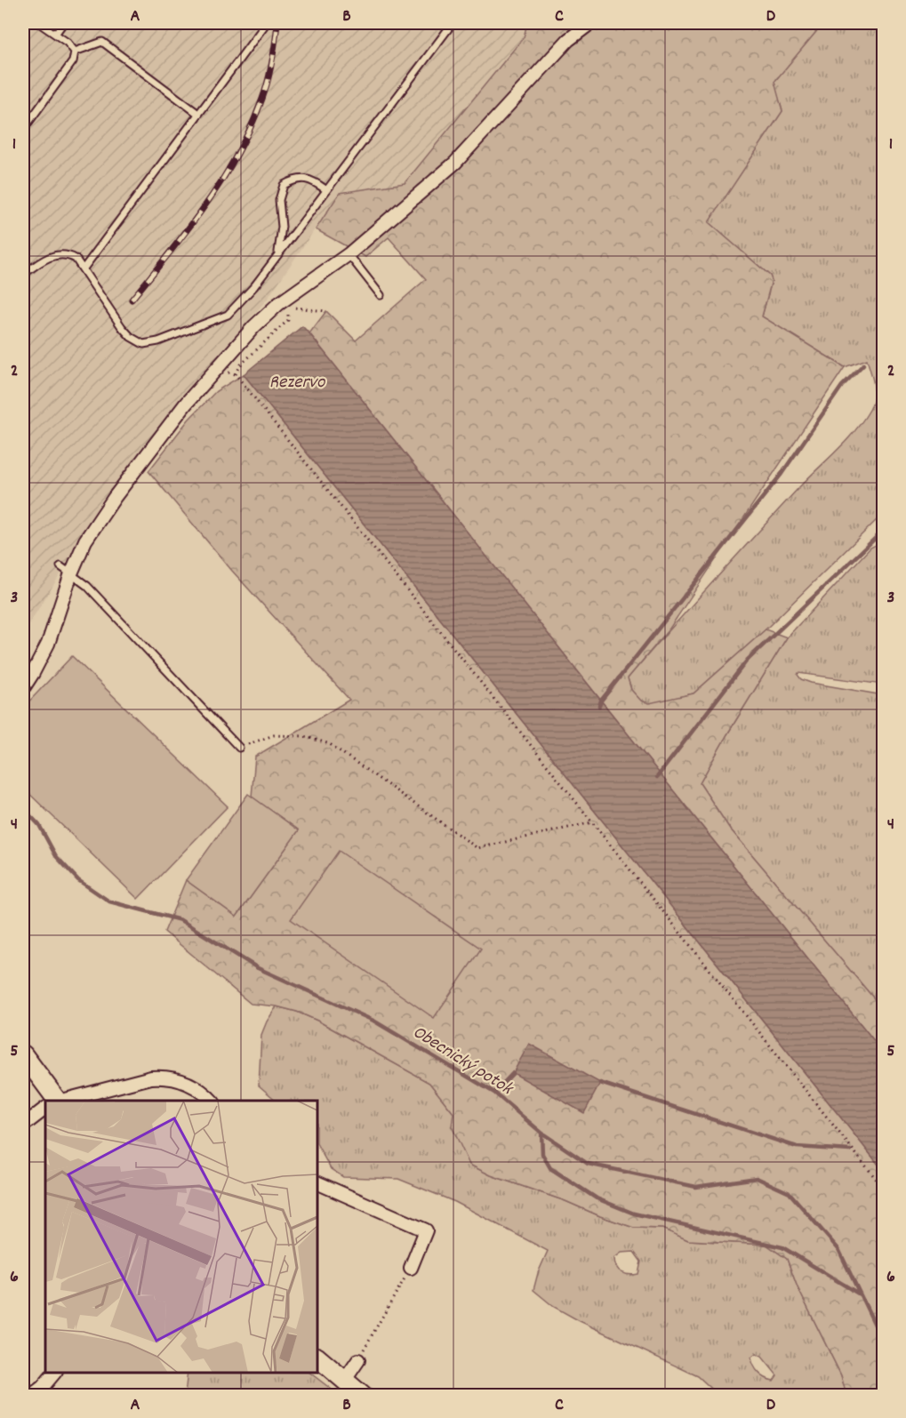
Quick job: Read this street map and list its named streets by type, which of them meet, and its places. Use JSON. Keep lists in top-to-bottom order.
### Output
{
  "water": ["Rezervo", "Obecnický potok"],
  "grid": {
    "columns": [
      "A",
      "B",
      "C",
      "D"
    ],
    "rows": [
      "1",
      "2",
      "3",
      "4",
      "5",
      "6"
    ]
  }
}
